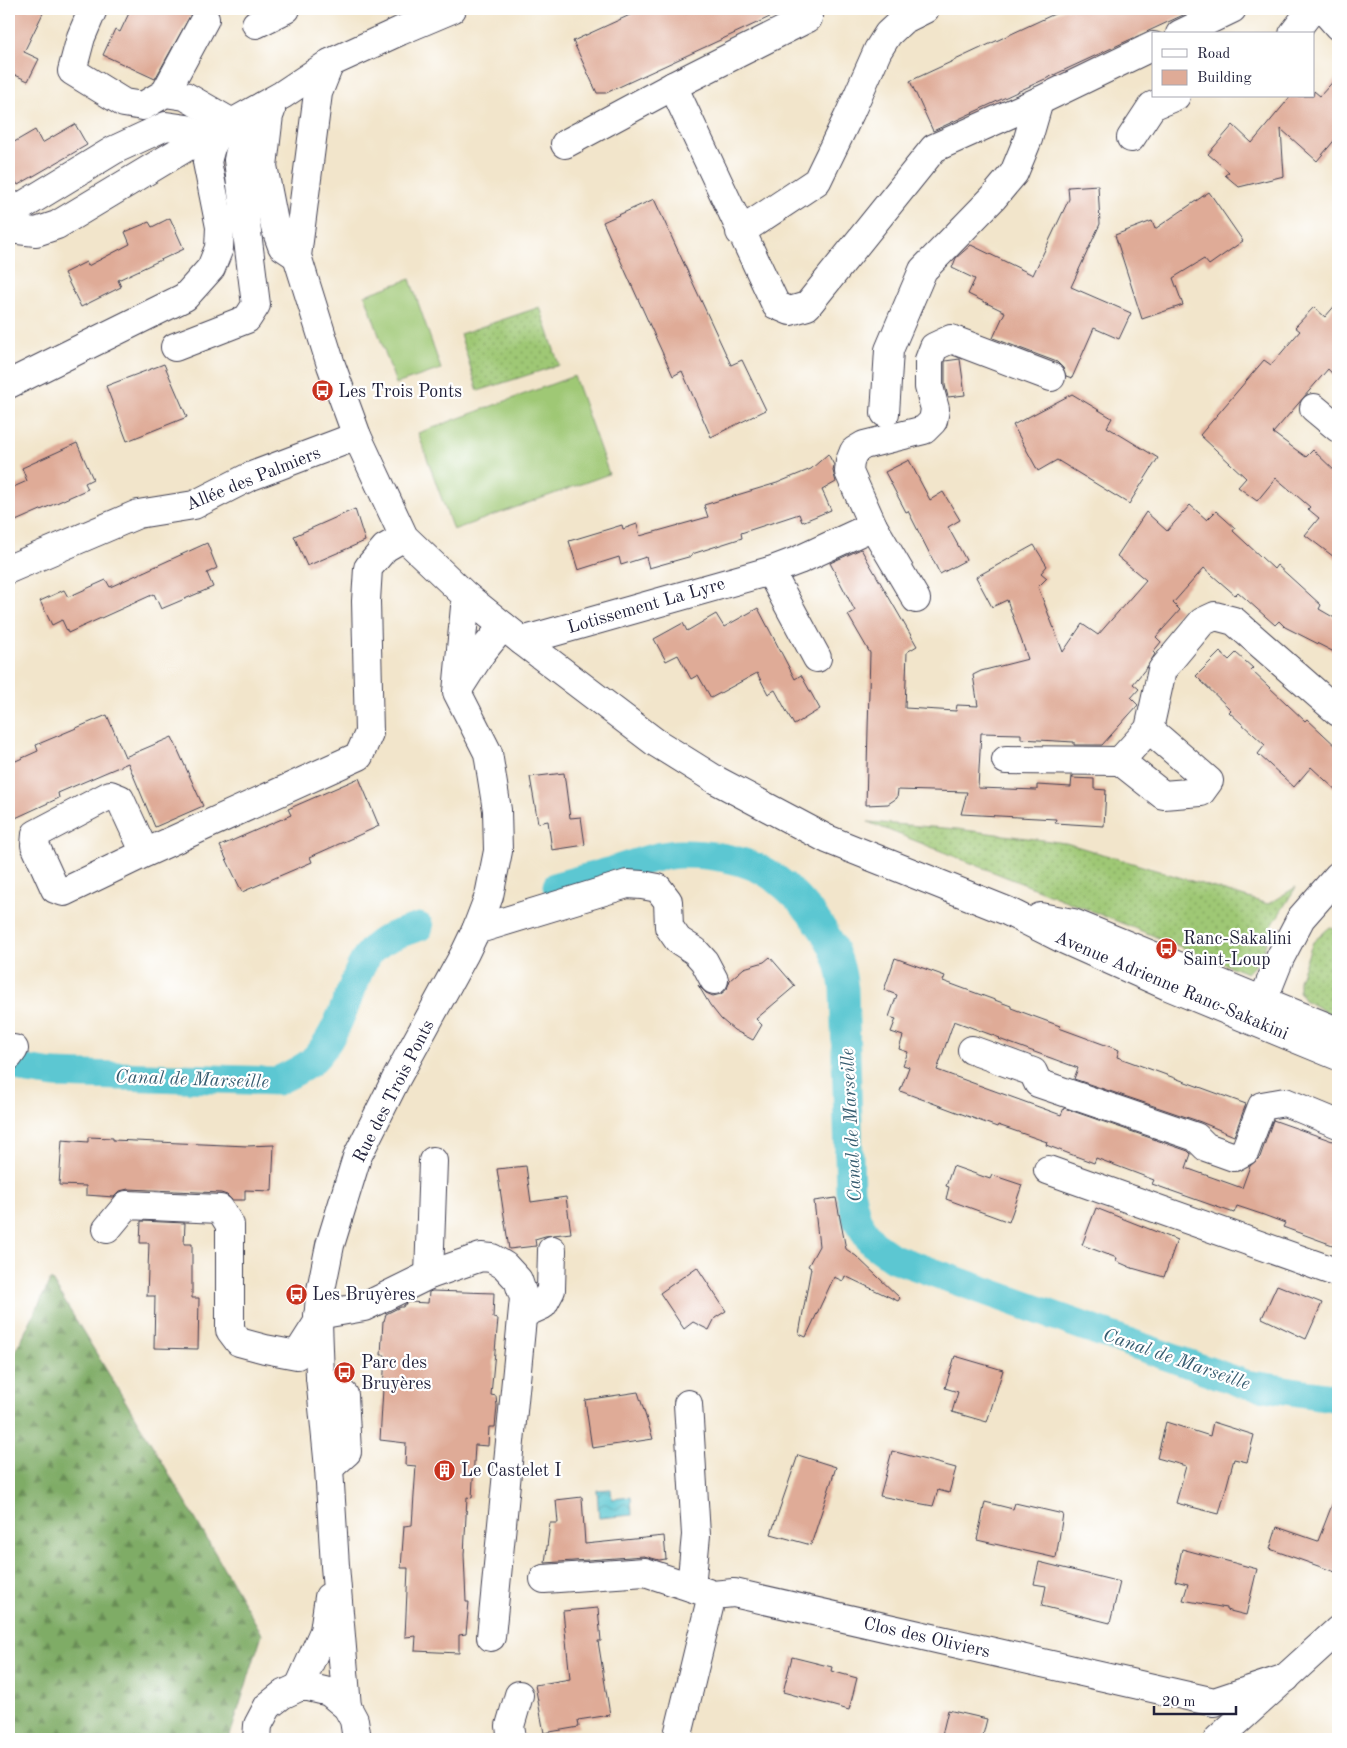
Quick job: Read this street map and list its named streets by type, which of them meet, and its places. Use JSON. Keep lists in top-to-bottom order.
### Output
{
  "streets": {
    "street": [
      "Allée des Palmiers",
      "Lotissement La Lyre",
      "Avenue Adrienne Ranc-Sakakini",
      "Rue des Trois Ponts",
      "Clos des Oliviers"
    ]
  },
  "crossings": [
    ["Lotissement La Lyre", "Avenue Adrienne Ranc-Sakakini"]
  ],
  "water": ["Canal de Marseille"],
  "places": {
    "bus stop": [
      "Les Trois Ponts",
      "Ranc-Sakalini Saint-Loup",
      "Les Bruyères",
      "Parc des Bruyères"
    ],
    "building": ["Le Castelet I"]
  },
  "legend": ["Road", "Building"],
  "scale_bar": "20 m"
}
